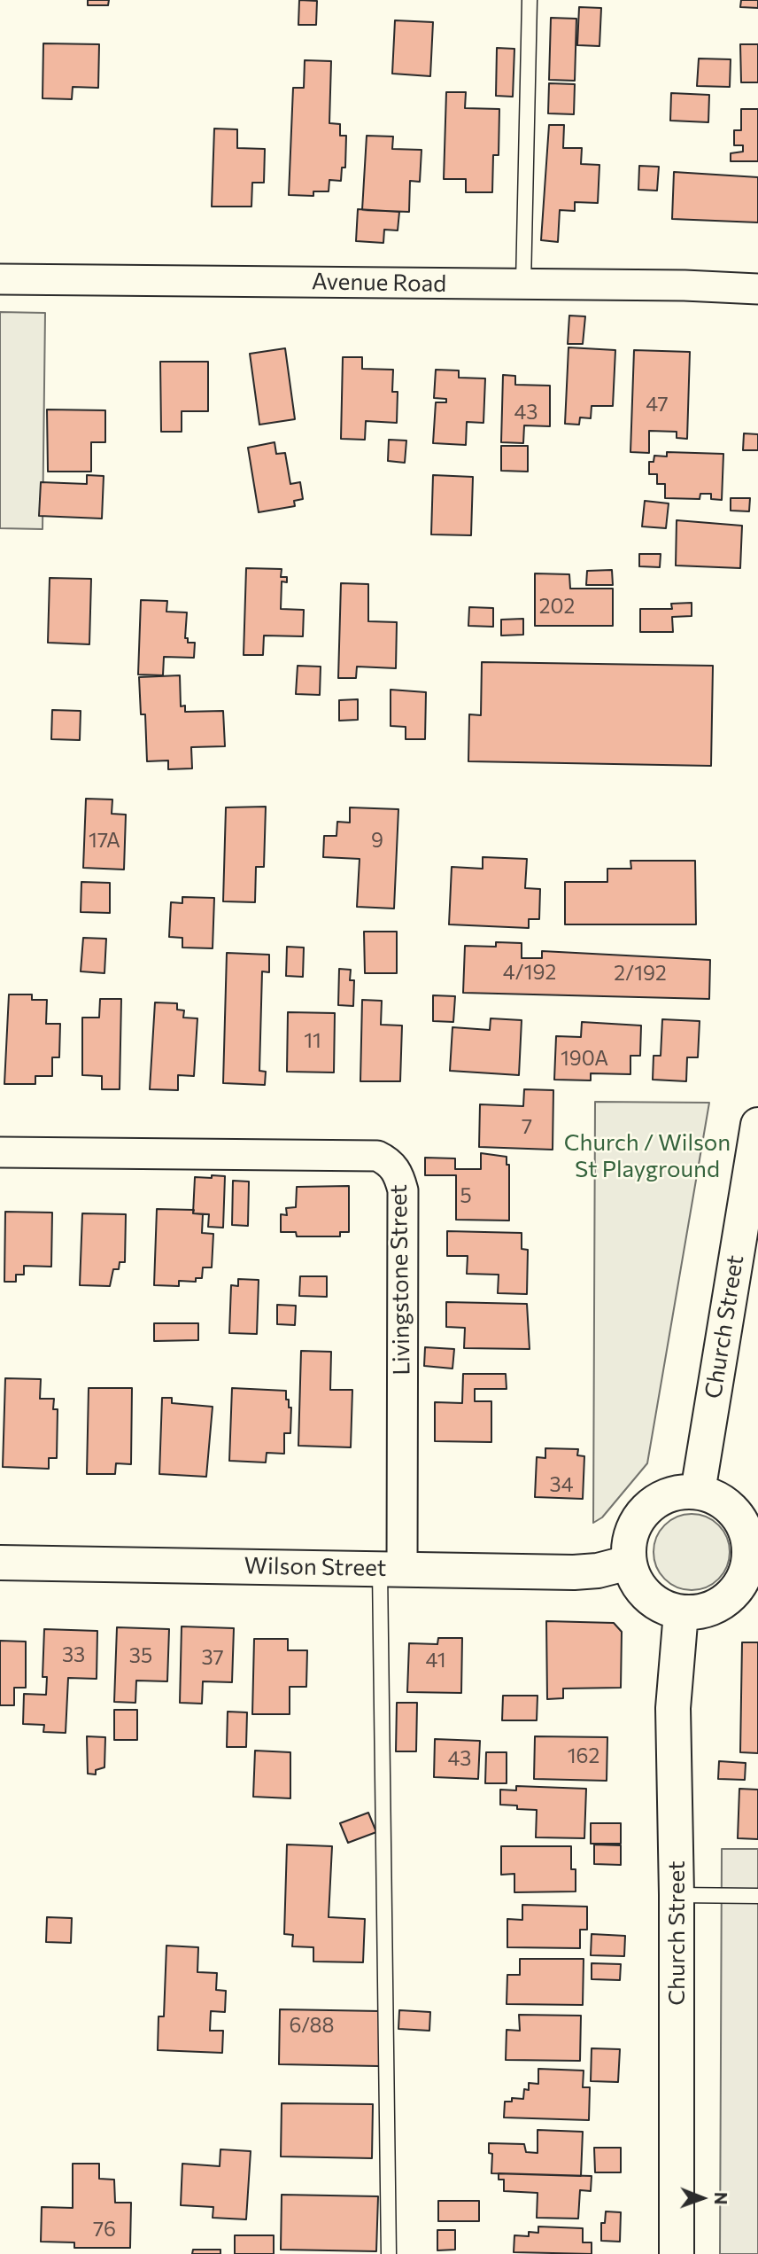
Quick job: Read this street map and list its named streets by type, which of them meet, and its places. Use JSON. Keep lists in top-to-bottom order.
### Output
{
  "streets": {
    "street": [
      "Avenue Road",
      "Livingstone Street",
      "Church Street",
      "Wilson Street"
    ]
  },
  "crossings": [
    ["Livingstone Street", "Wilson Street"],
    ["Church Street", "Wilson Street"]
  ],
  "parks": ["Church / Wilson St Playground"],
  "house_numbers": [
    "47",
    "43",
    "202",
    "17A",
    "9",
    "4/192",
    "2/192",
    "11",
    "190A",
    "7",
    "5",
    "34",
    "33",
    "35",
    "37",
    "41",
    "162",
    "43",
    "6/88",
    "76"
  ],
  "north": "right"
}
